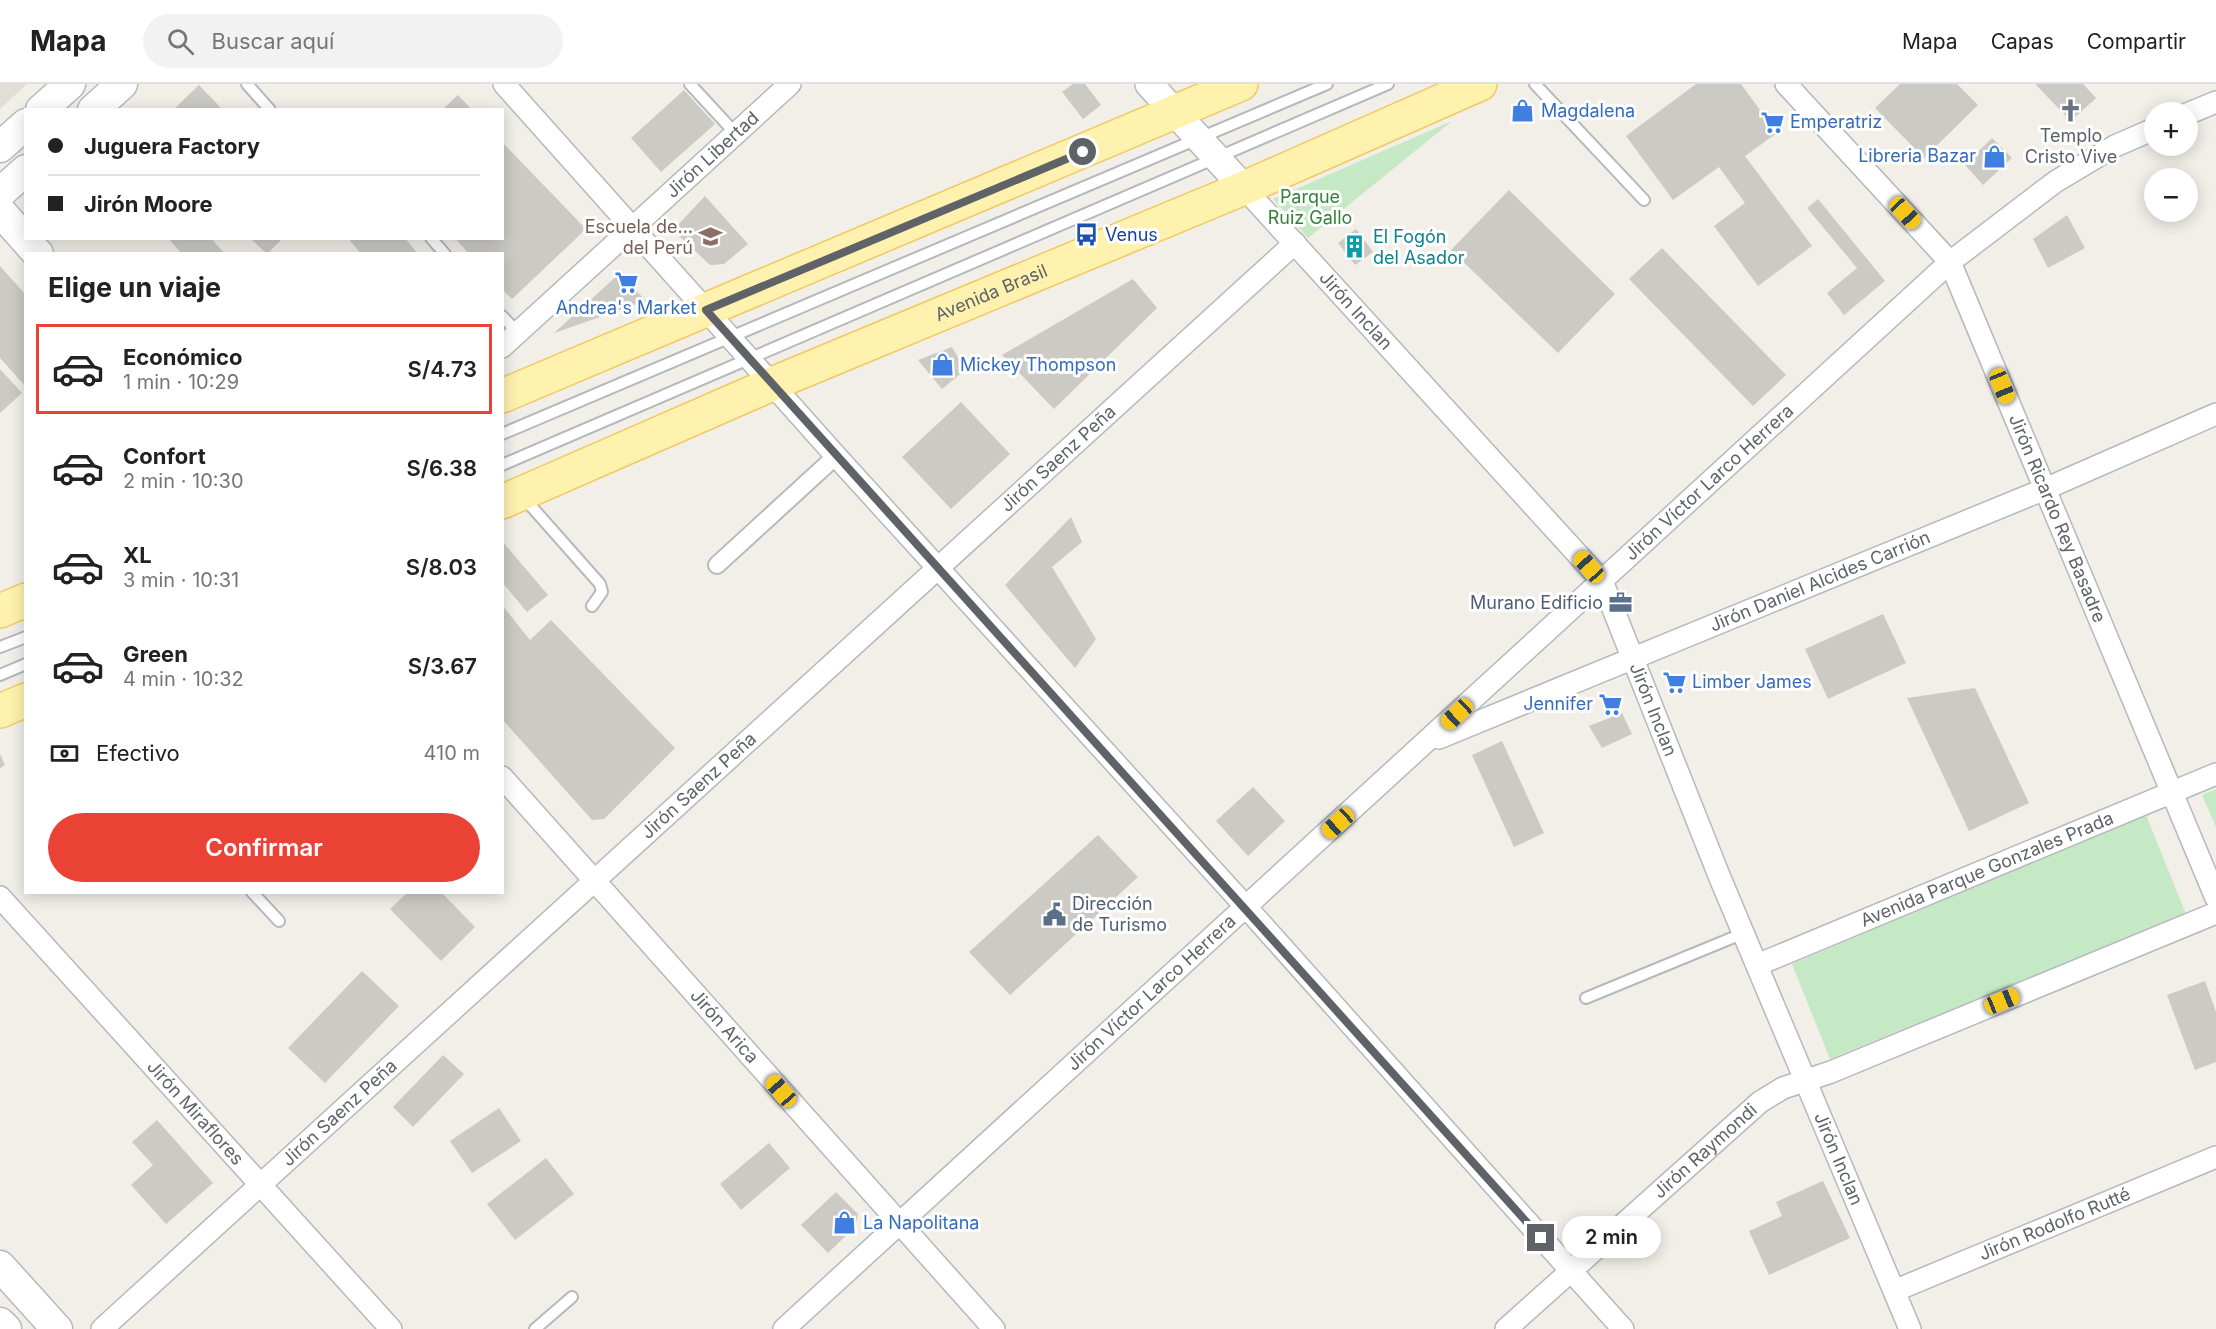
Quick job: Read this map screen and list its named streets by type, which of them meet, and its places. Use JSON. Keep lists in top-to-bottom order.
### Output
{
  "streets": {
    "main road": ["Avenida Brasil"],
    "street": [
      "Jirón Libertad",
      "Jirón Inclan",
      "Jirón Saenz Peña",
      "Jirón Víctor Larco Herrera",
      "Jirón Ricardo Rey Basadre",
      "Jirón Daniel Alcides Carrión",
      "Avenida Parque Gonzales Prada",
      "Jirón Arica",
      "Jirón Miraflores",
      "Jirón Raymondi",
      "Jirón Rodolfo Rutté"
    ]
  },
  "crossings": [
    ["Avenida Brasil", "Jirón Inclan"],
    ["Jirón Inclan", "Jirón Saenz Peña"],
    ["Jirón Inclan", "Jirón Víctor Larco Herrera"],
    ["Jirón Inclan", "Jirón Daniel Alcides Carrión"],
    ["Jirón Inclan", "Avenida Parque Gonzales Prada"],
    ["Jirón Inclan", "Jirón Raymondi"],
    ["Jirón Inclan", "Jirón Rodolfo Rutté"],
    ["Jirón Saenz Peña", "Jirón Arica"],
    ["Jirón Saenz Peña", "Jirón Miraflores"],
    ["Jirón Víctor Larco Herrera", "Jirón Ricardo Rey Basadre"],
    ["Jirón Víctor Larco Herrera", "Jirón Daniel Alcides Carrión"],
    ["Jirón Víctor Larco Herrera", "Jirón Arica"],
    ["Jirón Ricardo Rey Basadre", "Jirón Daniel Alcides Carrión"],
    ["Jirón Ricardo Rey Basadre", "Avenida Parque Gonzales Prada"]
  ],
  "parks": ["Parque Ruiz Gallo"],
  "places": {
    "church": ["Templo Cristo Vive"],
    "shop": [
      "Magdalena",
      "Libreria Bazar",
      "Mickey Thompson",
      "La Napolitana"
    ],
    "supermarket": [
      "Emperatriz",
      "Andrea's Market",
      "Limber James",
      "Jennifer"
    ],
    "bus stop": ["Venus"],
    "school or university": ["Escuela de... del Perú"],
    "building": ["El Fogón del Asador"],
    "office": ["Murano Edificio"],
    "public building": ["Dirección de Turismo"]
  },
  "page": {
    "header": "Mapa",
    "search": "Buscar aquí",
    "nav": ["Mapa", "Capas", "Compartir"],
    "map_buttons": ["+", "−"],
    "banner": ["Juguera Factory", "Jirón Moore"],
    "heading": "Elige un viaje",
    "list": [
      {
        "name": "Económico",
        "note": "1 min · 10:29",
        "value": "S/4.73"
      },
      {
        "name": "Confort",
        "note": "2 min · 10:30",
        "value": "S/6.38"
      },
      {
        "name": "XL",
        "note": "3 min · 10:31",
        "value": "S/8.03"
      },
      {
        "name": "Green",
        "note": "4 min · 10:32",
        "value": "S/3.67"
      }
    ],
    "pay": ["Efectivo", "410 m"],
    "buttons": "Confirmar",
    "bubble": "2 min"
  }
}
